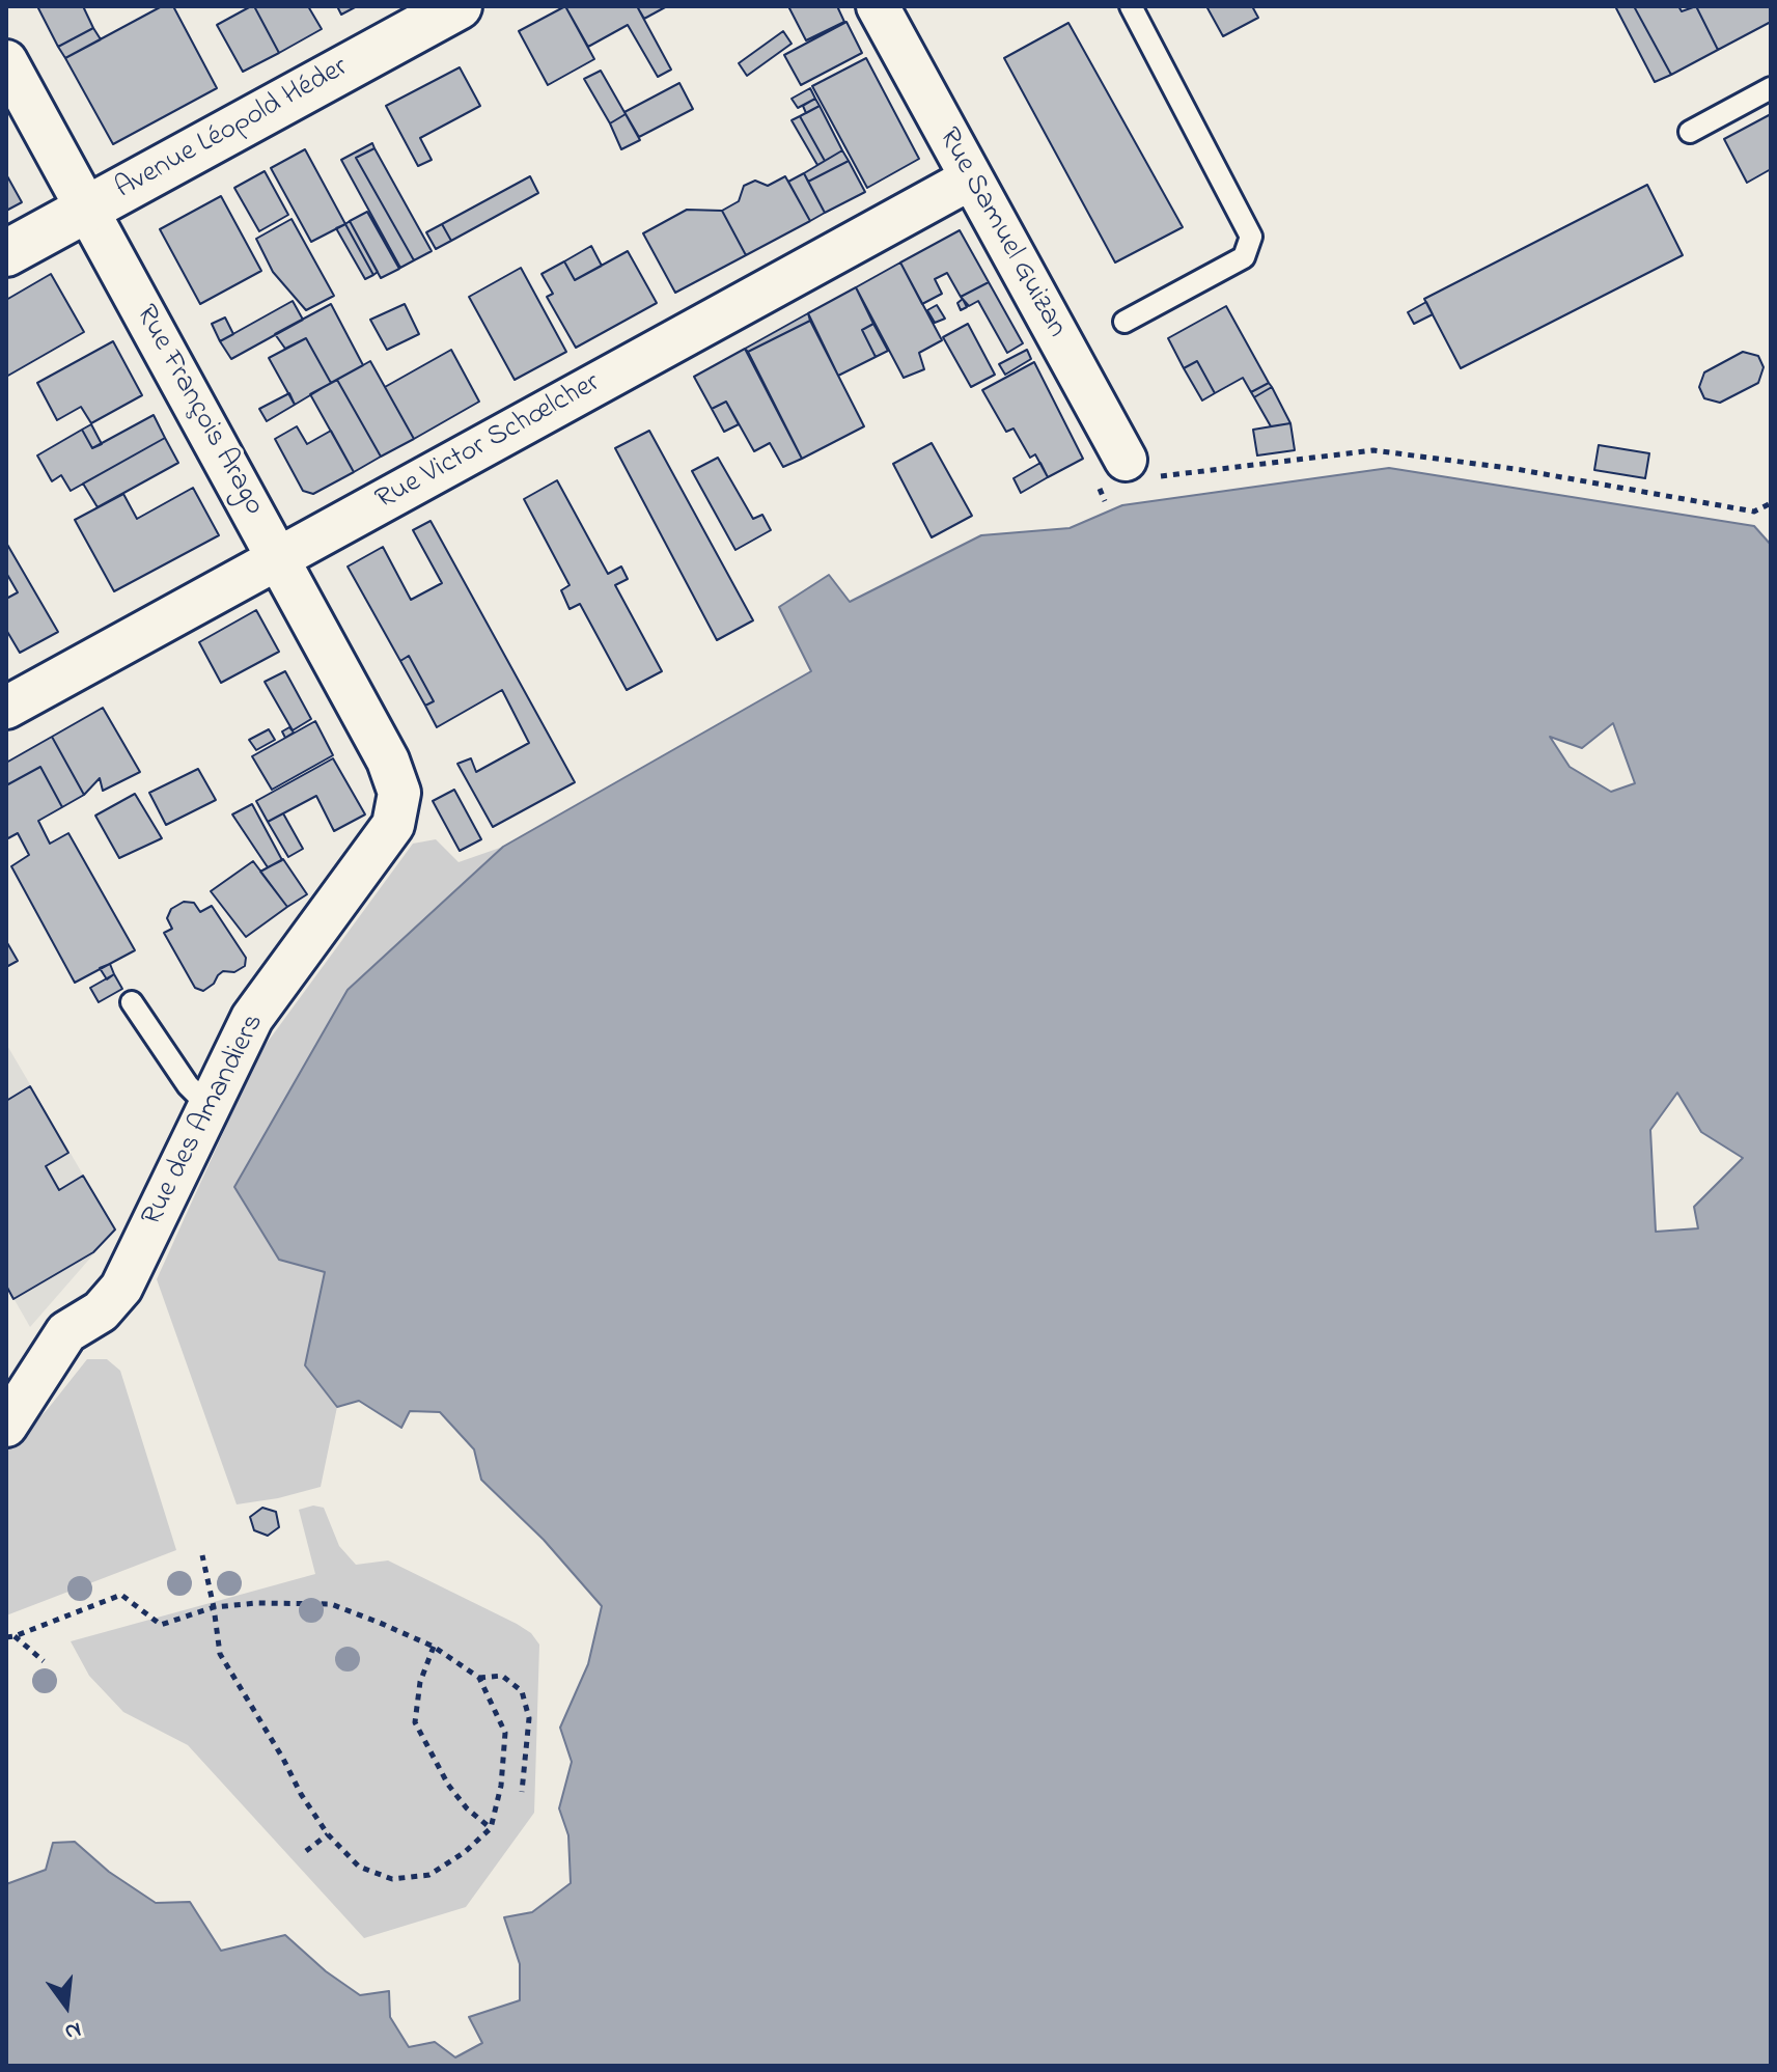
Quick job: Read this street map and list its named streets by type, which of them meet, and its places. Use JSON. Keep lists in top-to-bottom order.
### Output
{
  "streets": {
    "street": [
      "Avenue Léopold Héder",
      "Rue Samuel Guizan",
      "Rue François Arago",
      "Rue Victor Schœlcher",
      "Rue des Amandiers"
    ]
  },
  "crossings": [
    ["Avenue Léopold Héder", "Rue François Arago"],
    ["Rue Samuel Guizan", "Rue Victor Schœlcher"],
    ["Rue François Arago", "Rue Victor Schœlcher"],
    ["Rue François Arago", "Rue des Amandiers"]
  ],
  "north": "bottom"
}
